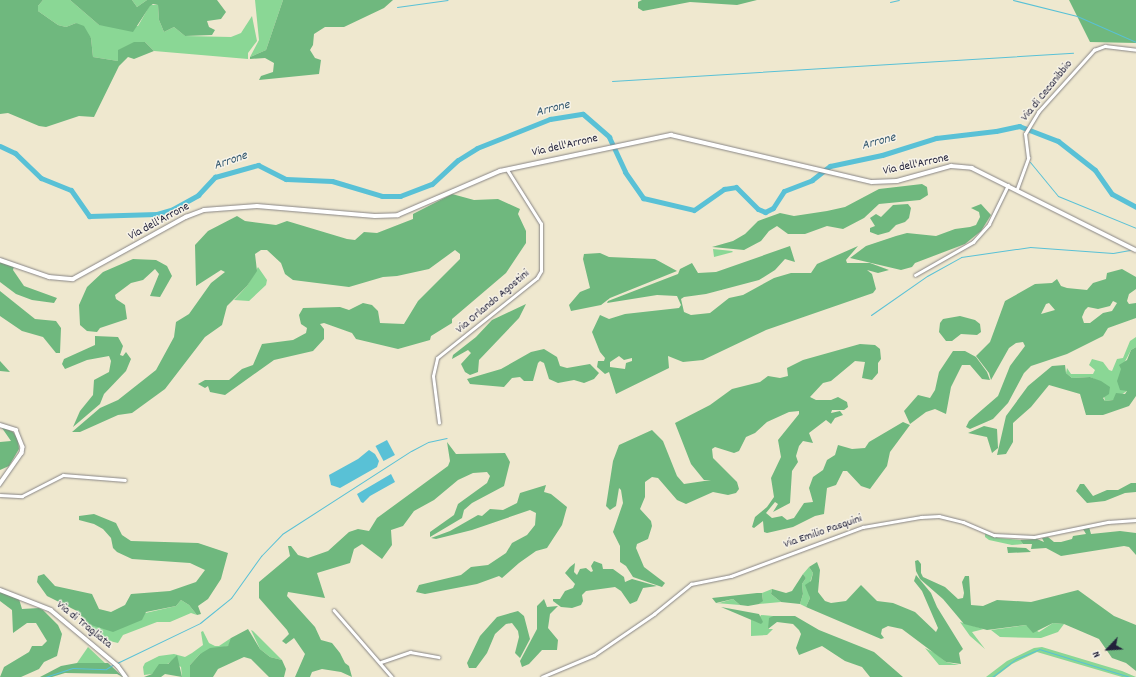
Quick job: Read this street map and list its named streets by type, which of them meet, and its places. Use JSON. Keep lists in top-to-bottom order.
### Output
{
  "streets": {
    "street": [
      "Via di Cecanibbio",
      "Via dell'Arrone",
      "Via Orlando Agostini",
      "Via Emilio Pasquini",
      "Via di Tragliata"
    ]
  },
  "crossings": [
    ["Via di Cecanibbio", "Via dell'Arrone"],
    ["Via dell'Arrone", "Via Orlando Agostini"]
  ],
  "water": ["Arrone"],
  "north": "bottom left"
}
